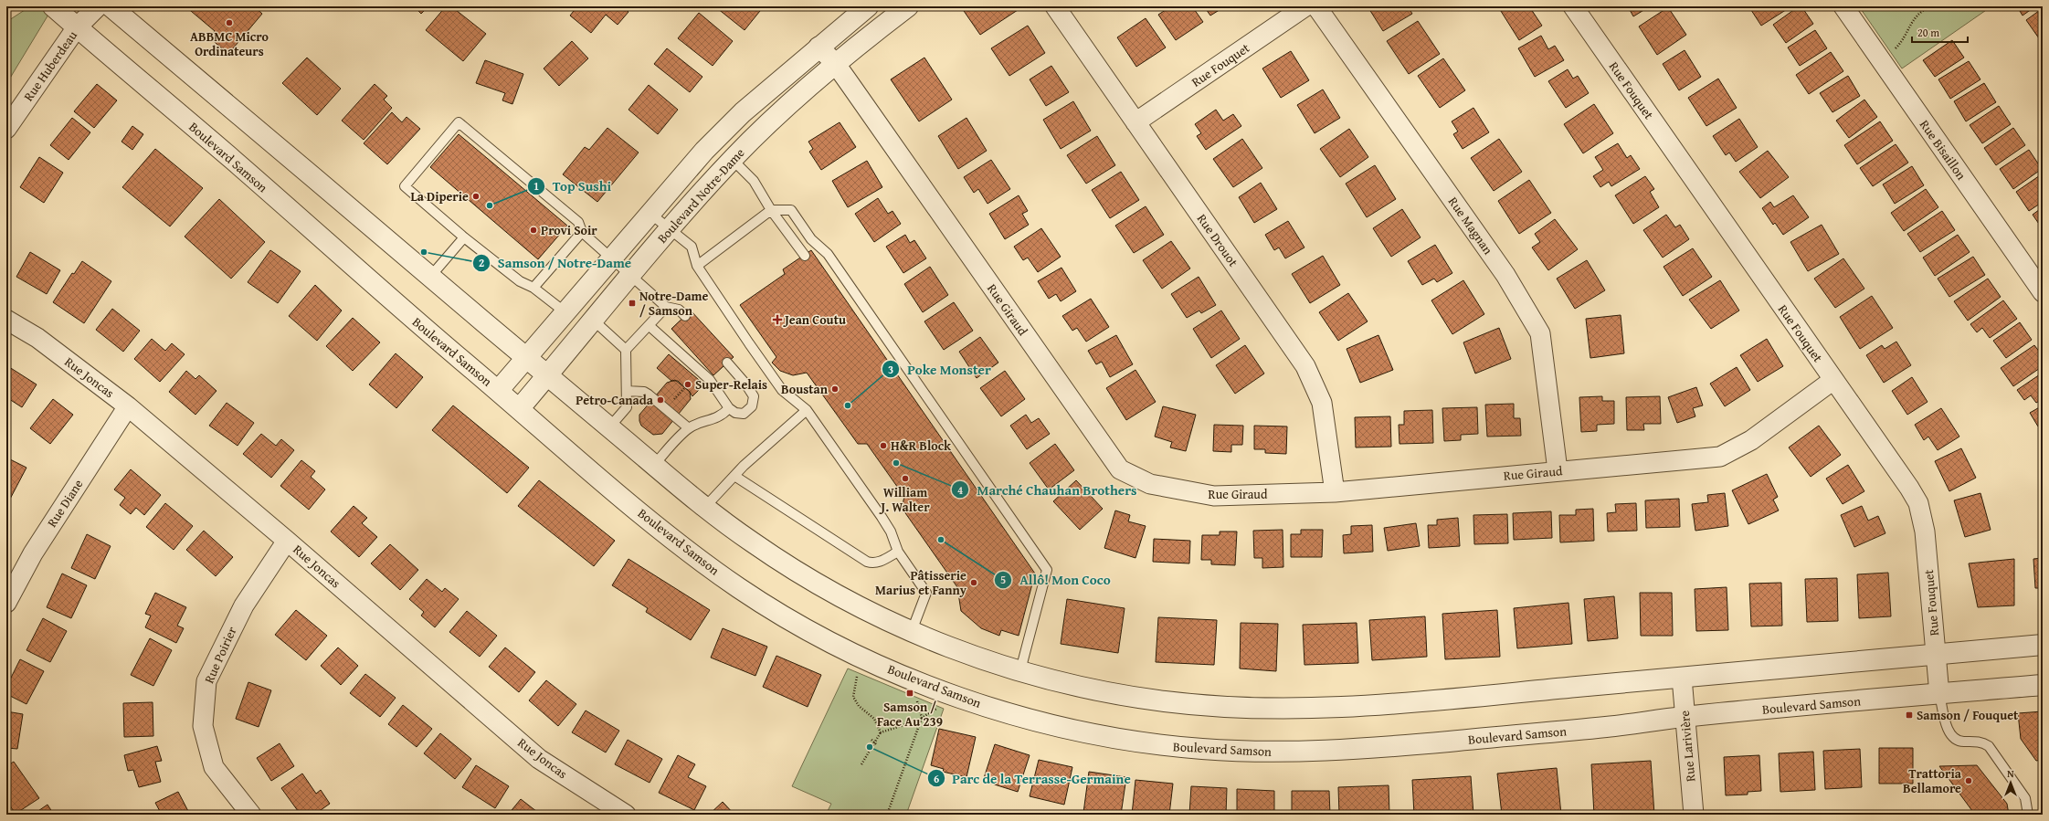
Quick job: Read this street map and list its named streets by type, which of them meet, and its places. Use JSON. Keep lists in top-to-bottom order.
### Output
{
  "streets": {
    "street": [
      "Rue Fouquet",
      "Rue Huberdeau",
      "Rue Bisaillon",
      "Boulevard Samson",
      "Boulevard Notre-Dame",
      "Rue Magnan",
      "Rue Drouot",
      "Rue Giraud",
      "Rue Joncas",
      "Rue Diane",
      "Rue Poirier",
      "Rue Larivière"
    ]
  },
  "crossings": [
    ["Rue Fouquet", "Boulevard Samson"],
    ["Rue Fouquet", "Rue Drouot"],
    ["Rue Fouquet", "Rue Giraud"],
    ["Rue Huberdeau", "Boulevard Samson"],
    ["Boulevard Samson", "Boulevard Notre-Dame"],
    ["Boulevard Samson", "Rue Larivière"],
    ["Boulevard Notre-Dame", "Rue Giraud"],
    ["Rue Magnan", "Rue Giraud"],
    ["Rue Drouot", "Rue Giraud"],
    ["Rue Joncas", "Rue Diane"],
    ["Rue Joncas", "Rue Poirier"]
  ],
  "places": {
    "other": [
      "ABBMC Micro Ordinateurs",
      "La Diperie",
      "Top Sushi",
      "Provi Soir",
      "Samson / Notre-Dame",
      "Super-Relais",
      "Boustan",
      "Petro-Canada",
      "Poke Monster",
      "H&R Block",
      "Marché Chauhan Brothers",
      "William J. Walter",
      "Allô! Mon Coco",
      "Pâtisserie Marius et Fanny",
      "Parc de la Terrasse-Germaine",
      "Trattoria Bellamore"
    ],
    "transit": ["Notre-Dame / Samson", "Samson / Face Au 239", "Samson / Fouquet"],
    "health": ["Jean Coutu"]
  },
  "scale_bar": "20 m",
  "north": "top"
}
